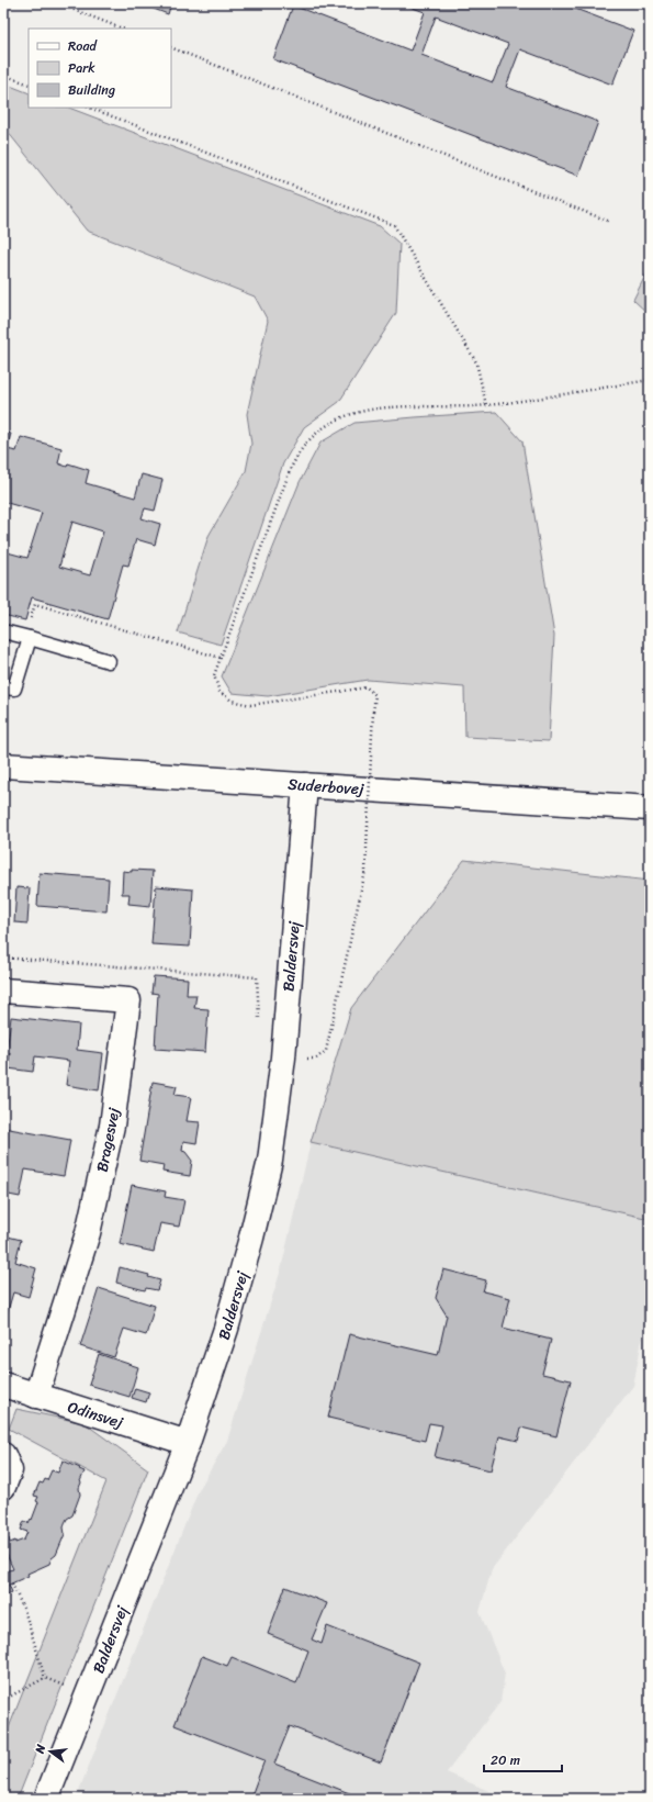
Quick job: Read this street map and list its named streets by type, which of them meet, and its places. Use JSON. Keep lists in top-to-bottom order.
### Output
{
  "streets": {
    "street": [
      "Suderbovej",
      "Baldersvej",
      "Bragesvej",
      "Odinsvej"
    ]
  },
  "crossings": [
    ["Suderbovej", "Baldersvej"],
    ["Baldersvej", "Odinsvej"],
    ["Bragesvej", "Odinsvej"]
  ],
  "legend": ["Road", "Park", "Building"],
  "scale_bar": "20 m",
  "north": "left"
}
